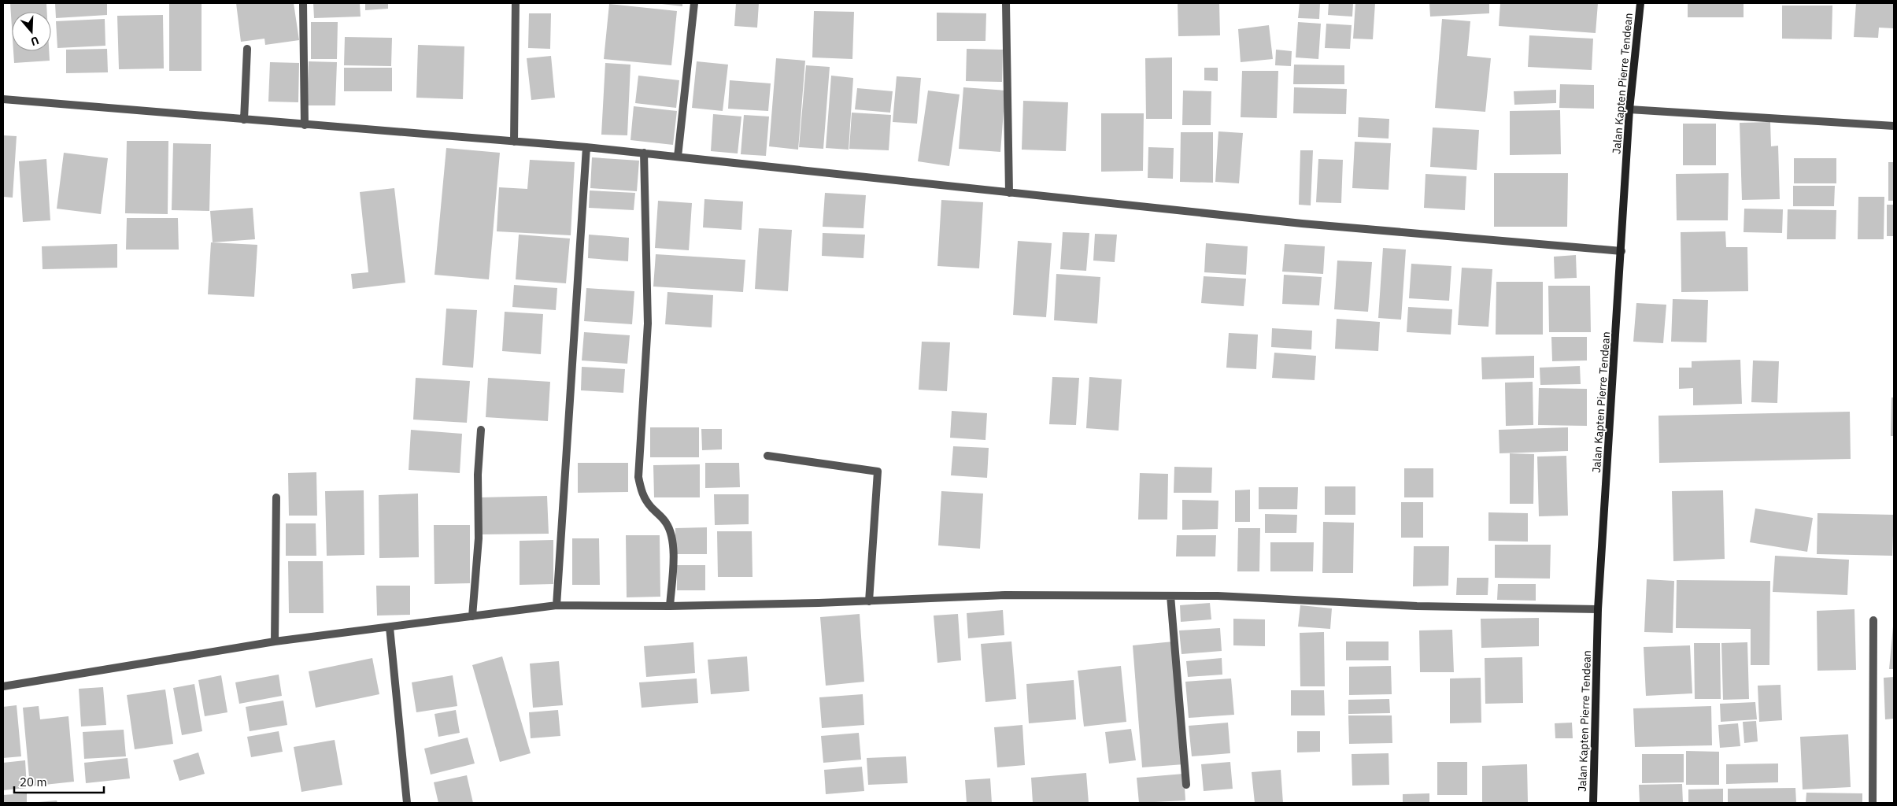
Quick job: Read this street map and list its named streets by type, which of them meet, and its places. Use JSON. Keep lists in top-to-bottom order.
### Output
{
  "streets": {
    "main road": ["Jalan Kapten Pierre Tendean"]
  },
  "scale_bar": "20 m",
  "north": "bottom"
}
